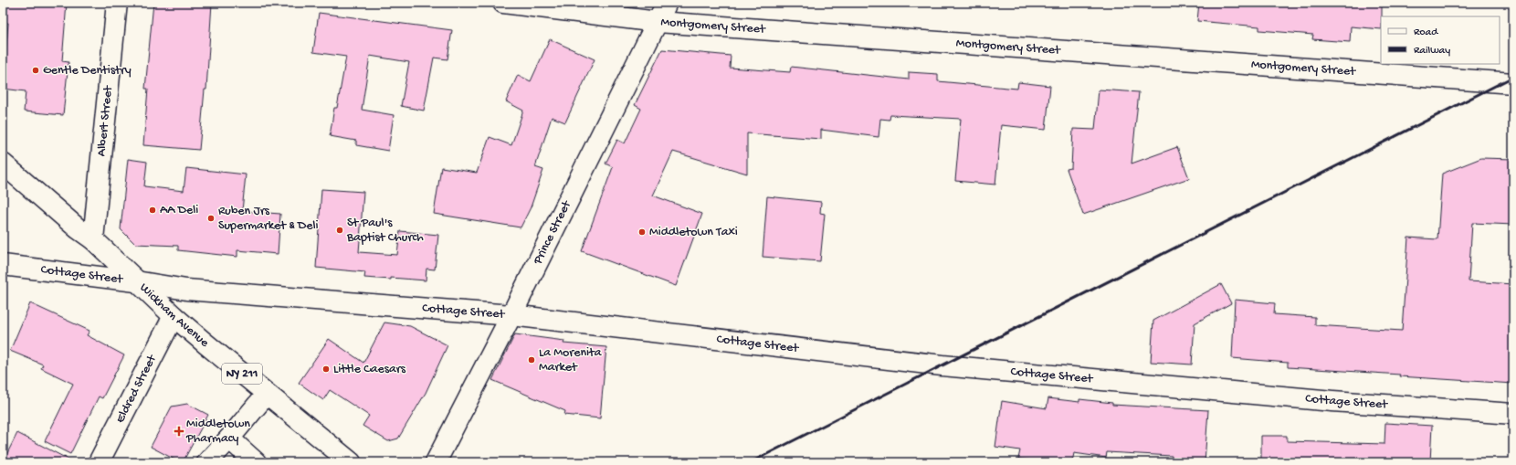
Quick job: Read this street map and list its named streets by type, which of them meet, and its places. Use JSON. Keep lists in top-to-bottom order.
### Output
{
  "streets": {
    "street": [
      "Montgomery Street",
      "Albert Street",
      "Prince Street",
      "Cottage Street",
      "Wickham Avenue",
      "NY 211",
      "Eldred Street"
    ]
  },
  "crossings": [
    ["Montgomery Street", "Prince Street"],
    ["Albert Street", "Wickham Avenue"],
    ["Prince Street", "Cottage Street"],
    ["Cottage Street", "Wickham Avenue"],
    ["Wickham Avenue", "Eldred Street"]
  ],
  "places": {
    "other": [
      "Gentle Dentistry",
      "AA Deli",
      "Ruben Jrs Supermarket & Deli",
      "St Paul's Baptist Church",
      "Middletown Taxi",
      "La Morenita Market",
      "Little Caesars"
    ],
    "health": ["Middletown Pharmacy"]
  },
  "legend": ["Road", "Railway"]
}
